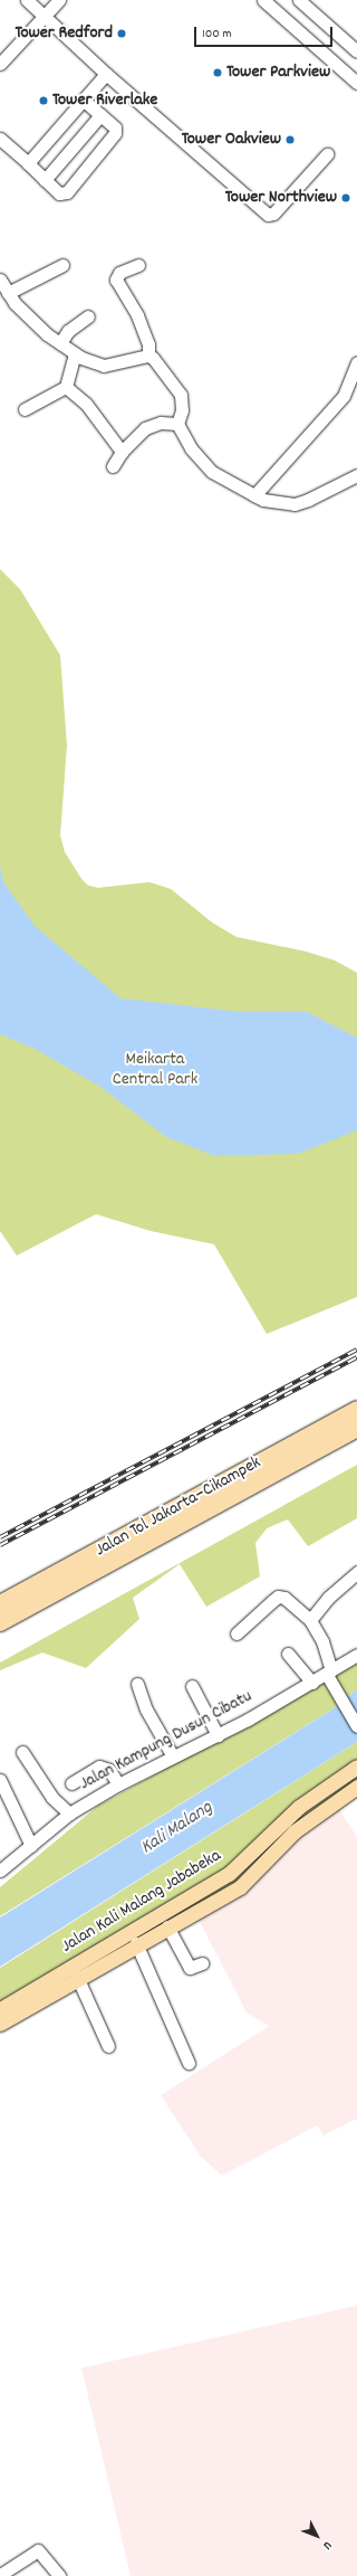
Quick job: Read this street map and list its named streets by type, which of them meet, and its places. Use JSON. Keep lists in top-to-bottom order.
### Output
{
  "streets": {
    "highway": ["Jalan Tol Jakarta–Cikampek"],
    "main road": ["Jalan Kali Malang Jababeka"],
    "street": ["Jalan Kampung Dusun Cibatu"]
  },
  "water": ["Kali Malang"],
  "parks": ["Meikarta Central Park"],
  "places": [
    "Tower Redford",
    "Tower Parkview",
    "Tower Riverlake",
    "Tower Oakview",
    "Tower Northview"
  ],
  "scale_bar": "100 m",
  "north": "bottom right"
}
